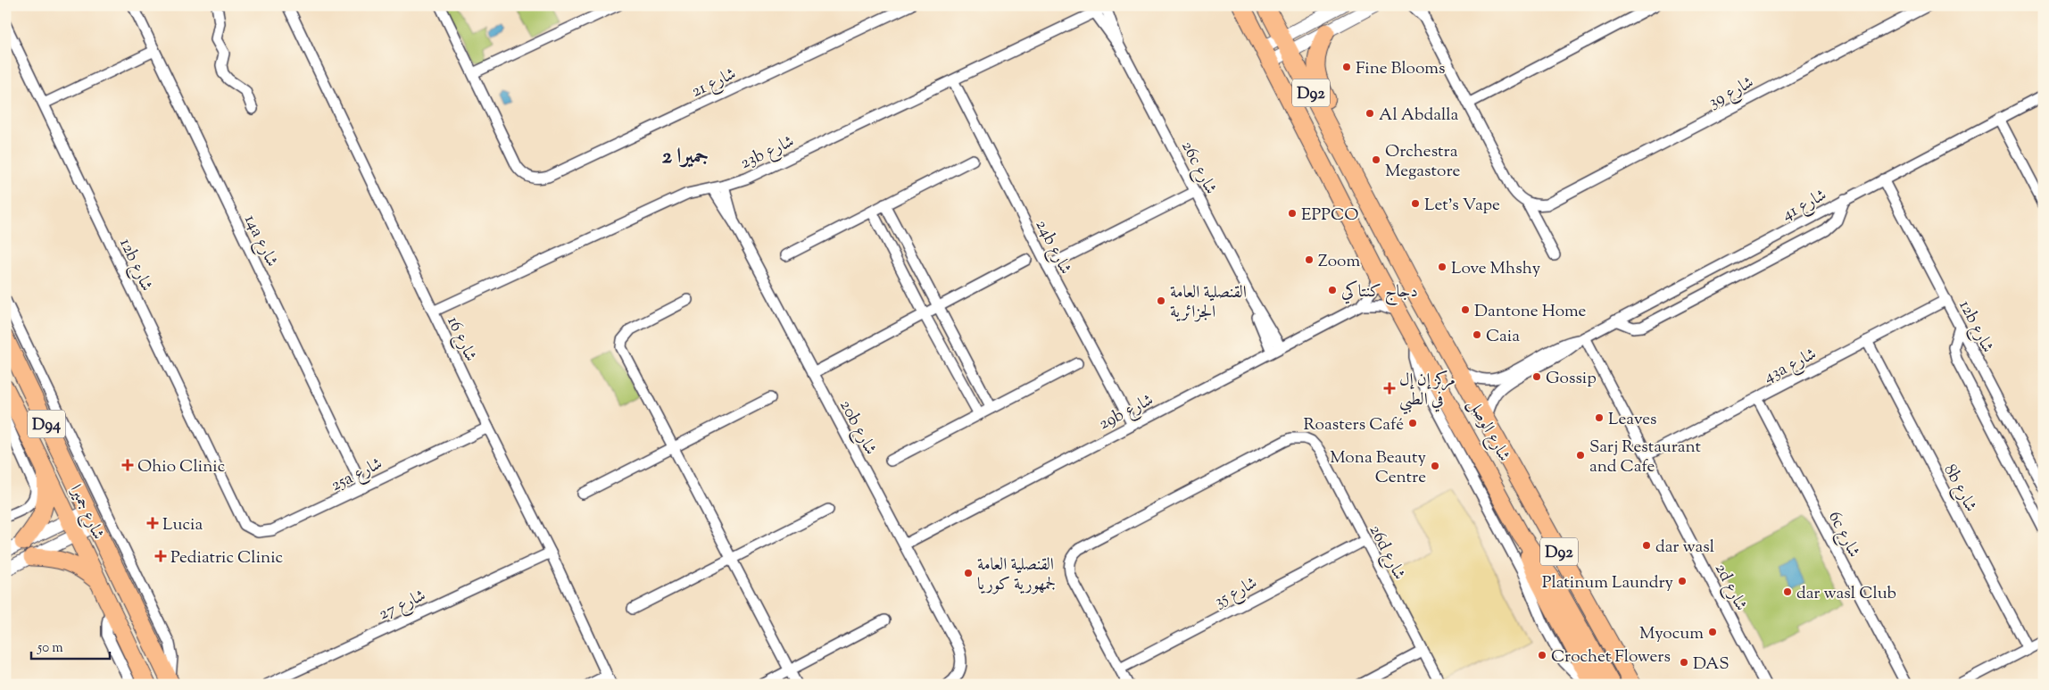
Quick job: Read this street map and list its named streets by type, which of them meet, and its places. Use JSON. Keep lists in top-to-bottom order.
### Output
{
  "streets": {
    "main road": [
      "D92",
      "D94",
      "شارع الوصل",
      "شارع جميرا"
    ],
    "street": [
      "شارع 21",
      "شارع 39",
      "23b شارع",
      "26c شارع",
      "شارع 41",
      "14a شارع",
      "24b شارع",
      "12b شارع",
      "شارع 16",
      "43a شارع",
      "29b شارع",
      "20b شارع",
      "25a شارع",
      "8b شارع",
      "6c شارع",
      "26d شارع",
      "2d شارع",
      "شارع 35",
      "شارع 27"
    ]
  },
  "crossings": [
    ["23b شارع", "26c شارع"],
    ["23b شارع", "24b شارع"],
    ["23b شارع", "شارع 16"],
    ["23b شارع", "20b شارع"],
    ["26c شارع", "29b شارع"],
    ["شارع 41", "12b شارع"],
    ["شارع 41", "شارع الوصل"],
    ["شارع 41", "2d شارع"],
    ["14a شارع", "25a شارع"],
    ["24b شارع", "29b شارع"],
    ["12b شارع", "43a شارع"],
    ["12b شارع", "25a شارع"],
    ["شارع 16", "25a شارع"],
    ["شارع 16", "شارع 27"],
    ["43a شارع", "8b شارع"],
    ["43a شارع", "6c شارع"],
    ["43a شارع", "2d شارع"],
    ["29b شارع", "20b شارع"],
    ["29b شارع", "شارع الوصل"],
    ["26d شارع", "شارع 35"]
  ],
  "districts": ["جميرا 2"],
  "places": {
    "other": [
      "Fine Blooms",
      "Al Abdalla",
      "Orchestra Megastore",
      "Let's Vape",
      "EPPCO",
      "Zoom",
      "Love Mhshy",
      "دجاج كنتاكي",
      "القنصلية العامة الجزائرية",
      "Dantone Home",
      "Caia",
      "Gossip",
      "Leaves",
      "Roasters Café",
      "Sarj Restaurant and Cafe",
      "Mona Beauty Centre",
      "dar wasl",
      "القنصلية العامة لجمهورية كوريا",
      "Platinum Laundry",
      "dar wasl Club",
      "Myocum",
      "Crochet Flowers",
      "DAS"
    ],
    "health": [
      "مركز إن إل في الطبي",
      "Ohio Clinic",
      "Lucia",
      "Pediatric Clinic"
    ]
  },
  "scale_bar": "50 m"
}
